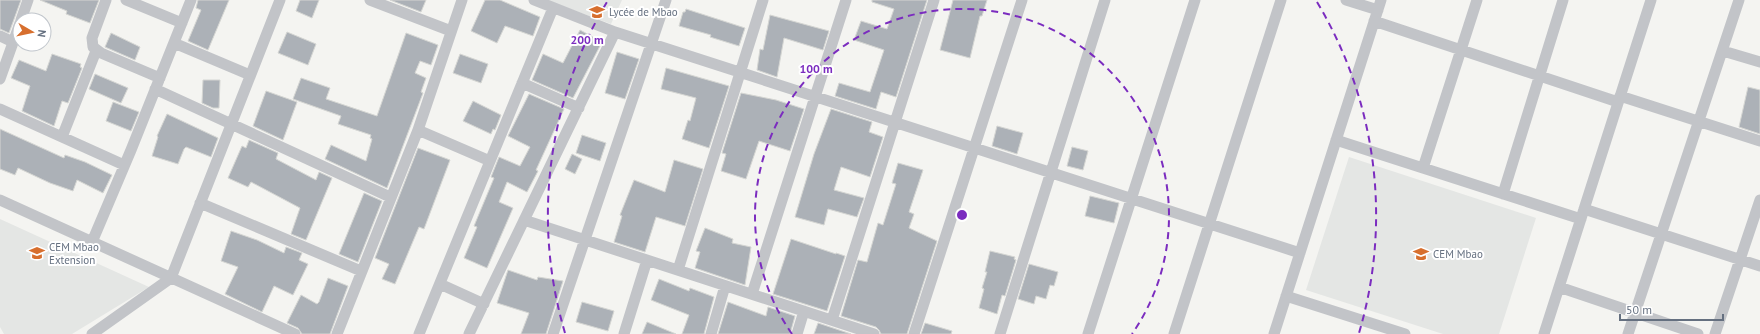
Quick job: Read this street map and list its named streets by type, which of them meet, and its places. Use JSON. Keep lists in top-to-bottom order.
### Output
{
  "places": {
    "school or university": ["Lycée de Mbao", "CEM Mbao Extension", "CEM Mbao"]
  },
  "scale_bar": "50 m",
  "north": "right",
  "rings": ["200 m", "100 m"]
}
